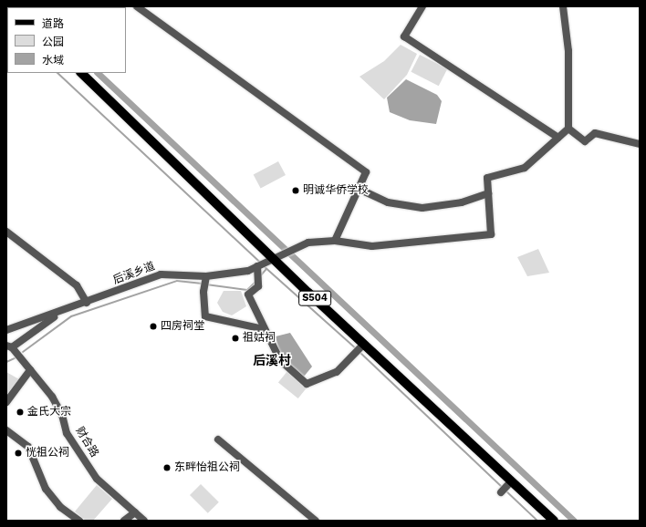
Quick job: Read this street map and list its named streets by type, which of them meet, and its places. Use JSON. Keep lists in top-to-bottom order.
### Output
{
  "streets": {
    "main road": ["S504"],
    "street": ["后溪乡道", "财合路"]
  },
  "crossings": [
    ["后溪乡道", "S504"]
  ],
  "districts": ["后溪村"],
  "places": [
    "明诚华侨学校",
    "四房祠堂",
    "祖姑祠",
    "金氏大宗",
    "恍祖公祠",
    "东畔怡祖公祠"
  ],
  "legend": ["道路", "公园", "水域"]
}
